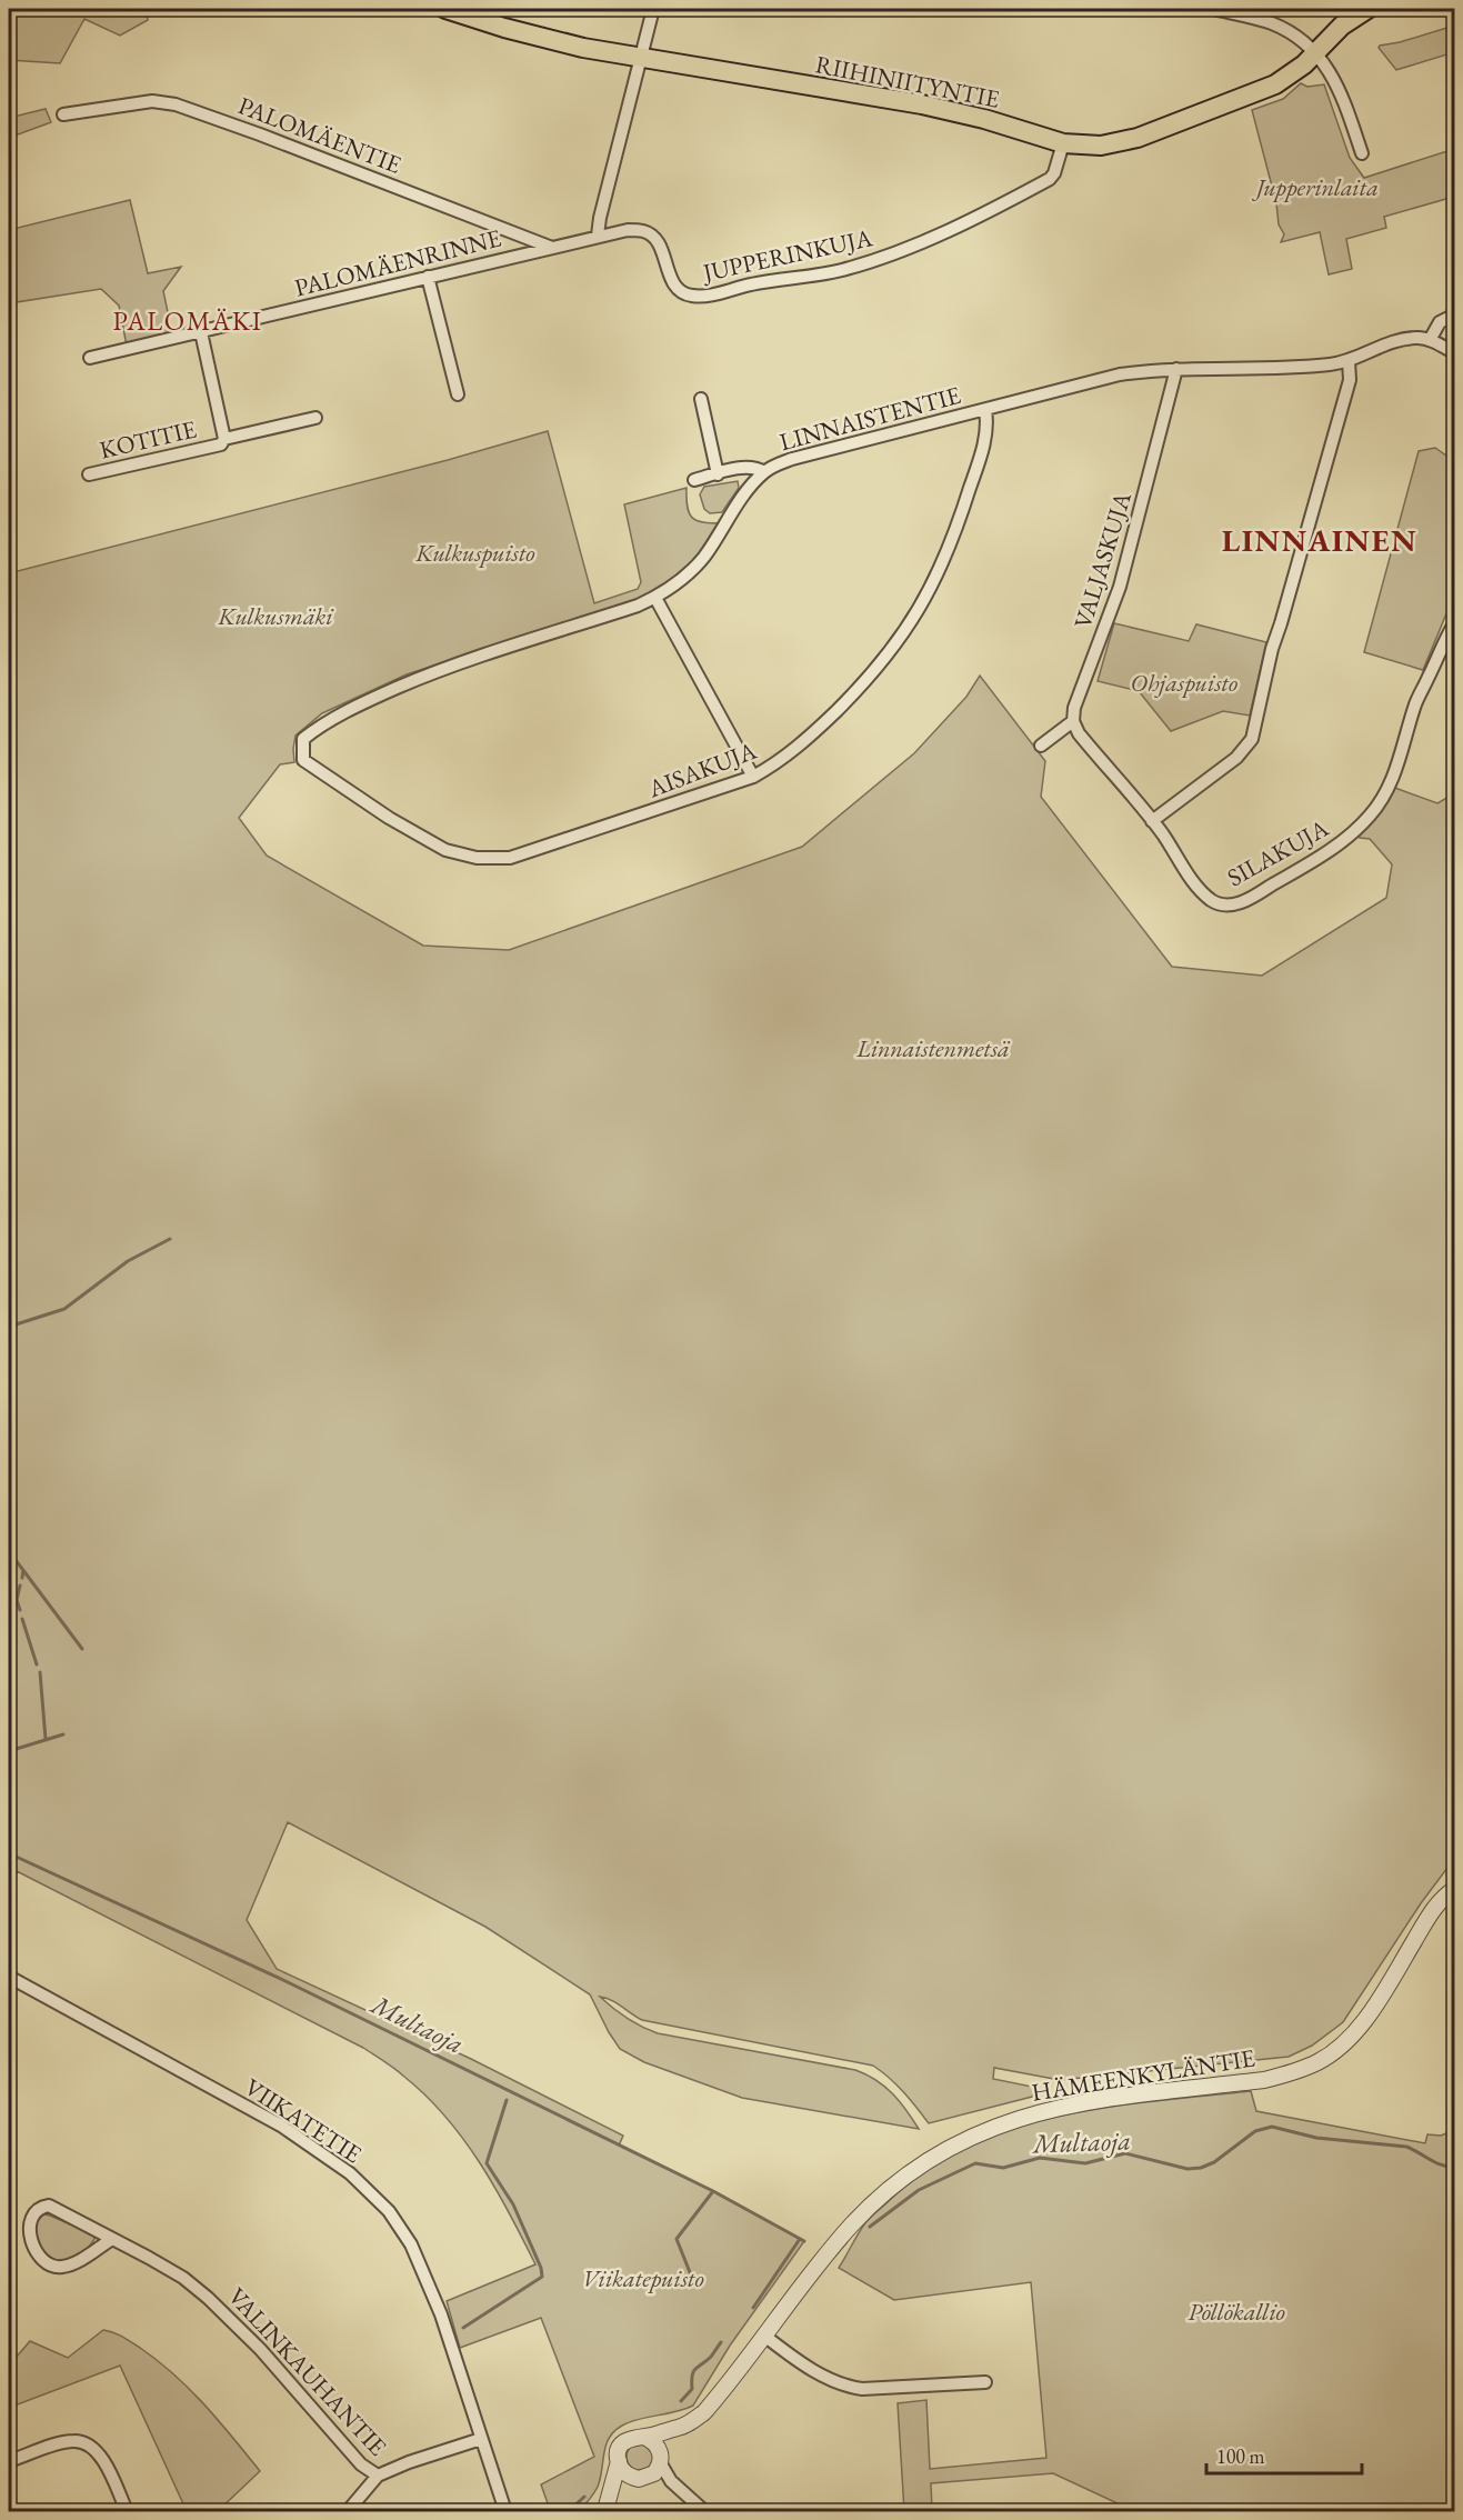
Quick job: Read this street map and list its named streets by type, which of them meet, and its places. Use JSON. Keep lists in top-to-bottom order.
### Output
{
  "streets": {
    "main road": ["RIIHINIITYNTIE"],
    "street": [
      "PALOMÄENTIE",
      "JUPPERINKUJA",
      "PALOMÄENRINNE",
      "LINNAISTENTIE",
      "KOTITIE",
      "VALJASKUJA",
      "AISAKUJA",
      "SILAKUJA",
      "HÄMEENKYLÄNTIE",
      "VIIKATETIE",
      "VALINKAUHANTIE"
    ]
  },
  "crossings": [
    ["RIIHINIITYNTIE", "JUPPERINKUJA"],
    ["PALOMÄENTIE", "PALOMÄENRINNE"],
    ["JUPPERINKUJA", "PALOMÄENRINNE"],
    ["PALOMÄENRINNE", "KOTITIE"],
    ["LINNAISTENTIE", "VALJASKUJA"],
    ["LINNAISTENTIE", "AISAKUJA"],
    ["VALJASKUJA", "SILAKUJA"],
    ["VIIKATETIE", "VALINKAUHANTIE"]
  ],
  "districts": ["PALOMÄKI", "LINNAINEN"],
  "water": ["Multaoja"],
  "parks": [
    "Jupperinlaita",
    "Kulkuspuisto",
    "Kulkusmäki",
    "Ohjaspuisto",
    "Linnaistenmetsä",
    "Viikatepuisto",
    "Pöllökallio"
  ],
  "scale_bar": "100 m"
}
